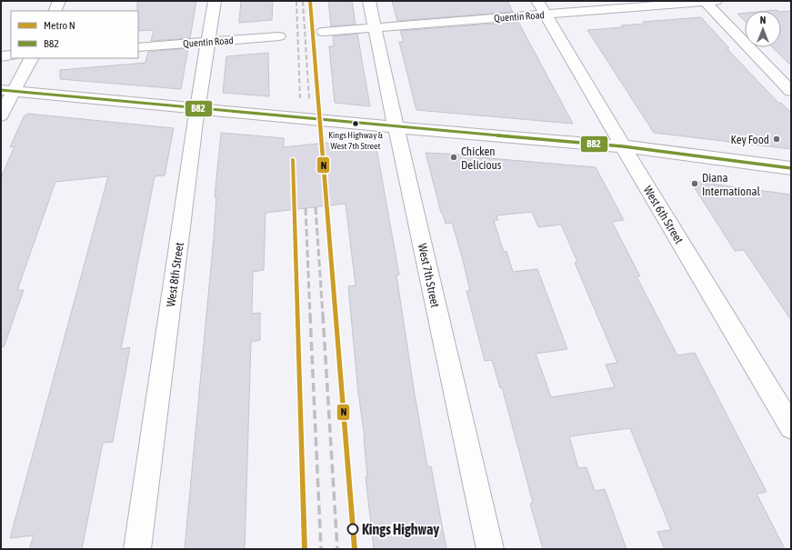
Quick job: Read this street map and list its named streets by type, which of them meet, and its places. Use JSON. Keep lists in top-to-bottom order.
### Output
{
  "streets": {
    "street": [
      "Quentin Road",
      "West 6th Street",
      "West 8th Street",
      "West 7th Street"
    ]
  },
  "crossings": [
    ["Quentin Road", "West 6th Street"],
    ["Quentin Road", "West 8th Street"],
    ["Quentin Road", "West 7th Street"]
  ],
  "places": [
    "Kings Highway & West 7th Street",
    "Key Food",
    "Chicken Delicious",
    "Diana International",
    "Kings Highway"
  ],
  "lines": ["metro line N", "transit line B82"],
  "legend": ["Metro N", "B82"],
  "north": "top"
}
